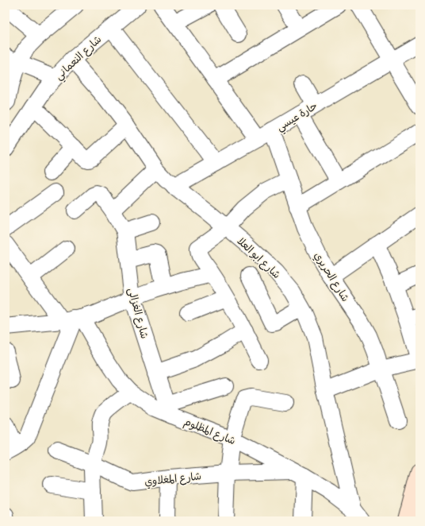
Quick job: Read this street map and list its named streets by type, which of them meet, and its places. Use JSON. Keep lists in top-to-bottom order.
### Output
{
  "streets": {
    "street": [
      "شارع النعماني",
      "حارة عيسي",
      "شارع ابو العلا",
      "شارع الحريري",
      "شارع الغزالى",
      "شارع المظلوم",
      "شارع المغلاوي"
    ]
  },
  "crossings": [
    ["شارع النعماني", "شارع ابو العلا"],
    ["حارة عيسي", "شارع ابو العلا"],
    ["حارة عيسي", "شارع الحريري"],
    ["شارع ابو العلا", "شارع المظلوم"],
    ["شارع الغزالى", "شارع المظلوم"],
    ["شارع المظلوم", "شارع المغلاوي"]
  ]
}
